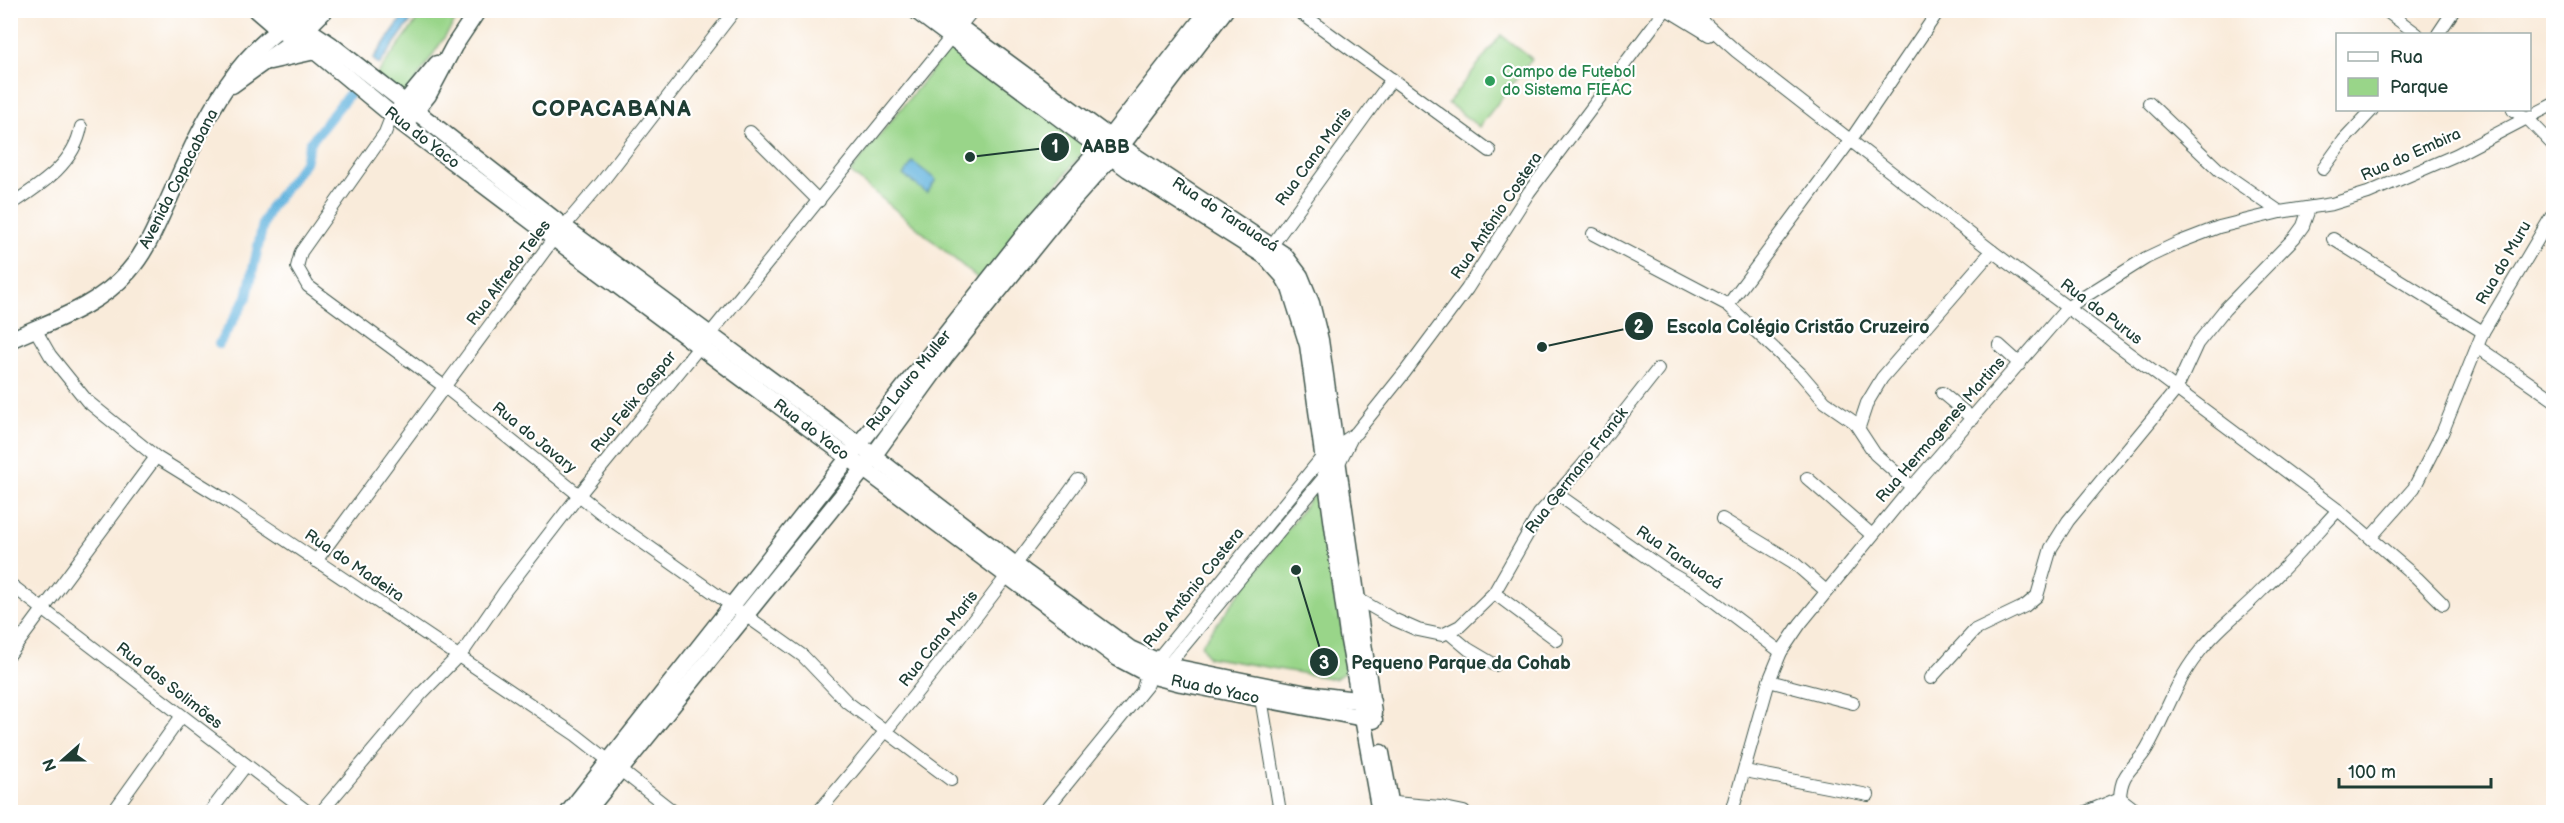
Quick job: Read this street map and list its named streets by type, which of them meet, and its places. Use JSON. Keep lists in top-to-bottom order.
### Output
{
  "streets": {
    "street": [
      "Rua do Yaco",
      "Rua do Embira",
      "Rua Cana Maris",
      "Avenida Copacabana",
      "Rua do Tarauacá",
      "Rua Antônio Costera",
      "Rua do Muru",
      "Rua Alfredo Teles",
      "Rua do Purus",
      "Rua Lauro Muller",
      "Rua Felix Gaspar",
      "Rua Hermogenes Martins",
      "Rua do Javary",
      "Rua Germano Franck",
      "Rua Tarauacá",
      "Rua do Madeira",
      "Rua dos Solimões"
    ]
  },
  "crossings": [
    ["Rua do Yaco", "Rua Cana Maris"],
    ["Rua do Yaco", "Avenida Copacabana"],
    ["Rua do Yaco", "Rua Antônio Costera"],
    ["Rua do Yaco", "Rua Alfredo Teles"],
    ["Rua do Yaco", "Rua Lauro Muller"],
    ["Rua do Yaco", "Rua Felix Gaspar"],
    ["Rua do Yaco", "Rua do Javary"],
    ["Rua do Embira", "Rua Hermogenes Martins"],
    ["Rua Cana Maris", "Rua do Tarauacá"],
    ["Rua Cana Maris", "Rua do Javary"],
    ["Avenida Copacabana", "Rua do Madeira"],
    ["Rua do Tarauacá", "Rua Antônio Costera"],
    ["Rua do Tarauacá", "Rua Lauro Muller"],
    ["Rua do Tarauacá", "Rua Felix Gaspar"],
    ["Rua Antônio Costera", "Rua do Purus"],
    ["Rua do Muru", "Rua do Purus"],
    ["Rua Alfredo Teles", "Rua do Javary"],
    ["Rua Alfredo Teles", "Rua do Madeira"],
    ["Rua do Purus", "Rua Hermogenes Martins"],
    ["Rua Lauro Muller", "Rua do Javary"],
    ["Rua Lauro Muller", "Rua do Madeira"],
    ["Rua Felix Gaspar", "Rua do Javary"],
    ["Rua Felix Gaspar", "Rua do Madeira"],
    ["Rua Hermogenes Martins", "Rua Tarauacá"],
    ["Rua Germano Franck", "Rua Tarauacá"]
  ],
  "districts": ["COPACABANA"],
  "places": [
    "Campo de Futebol do Sistema FIEAC",
    "AABB",
    "Escola Colégio Cristão Cruzeiro",
    "Pequeno Parque da Cohab"
  ],
  "legend": ["Rua", "Parque"],
  "scale_bar": "100 m",
  "north": "left"
}
